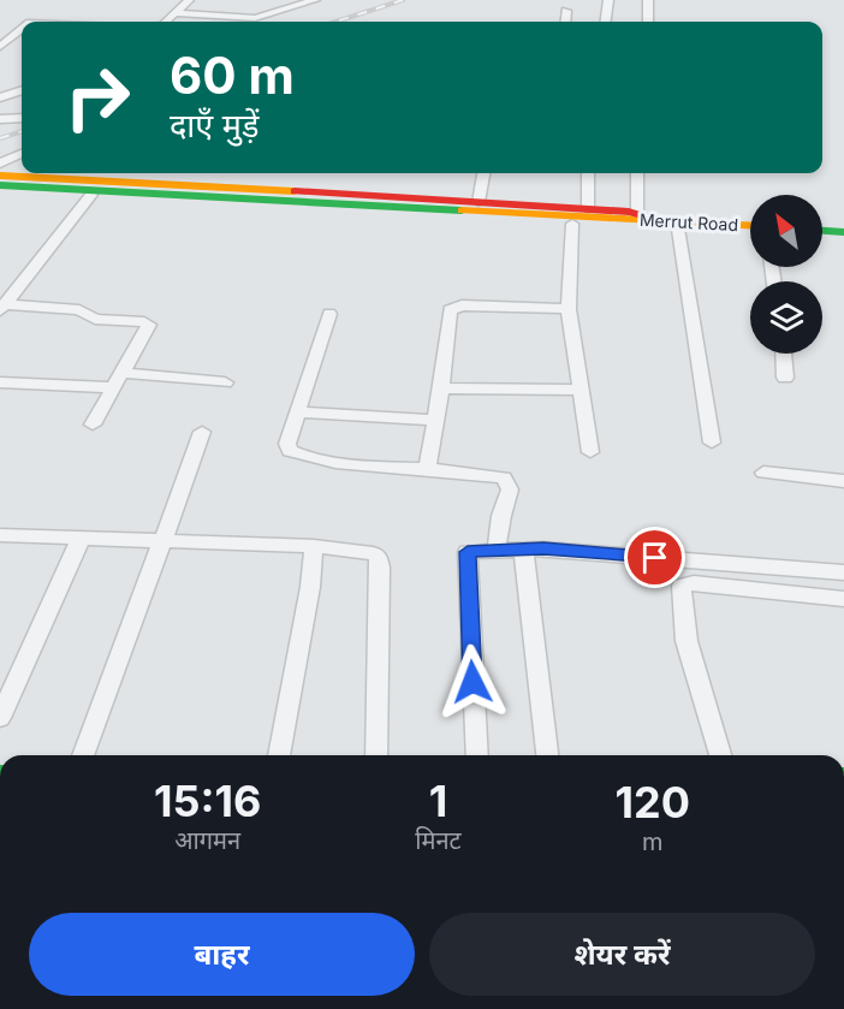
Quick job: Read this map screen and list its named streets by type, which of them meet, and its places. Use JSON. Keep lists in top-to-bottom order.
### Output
{
  "streets": {
    "street": ["Merrut Road"]
  },
  "north": "top left",
  "page": {
    "turn": ["60 m", "दाएँ मुड़ें"],
    "eta": [
      "15:16",
      "आगमन",
      "1",
      "मिनट",
      "120",
      "m"
    ],
    "buttons": ["बाहर", "शेयर करें"]
  }
}
